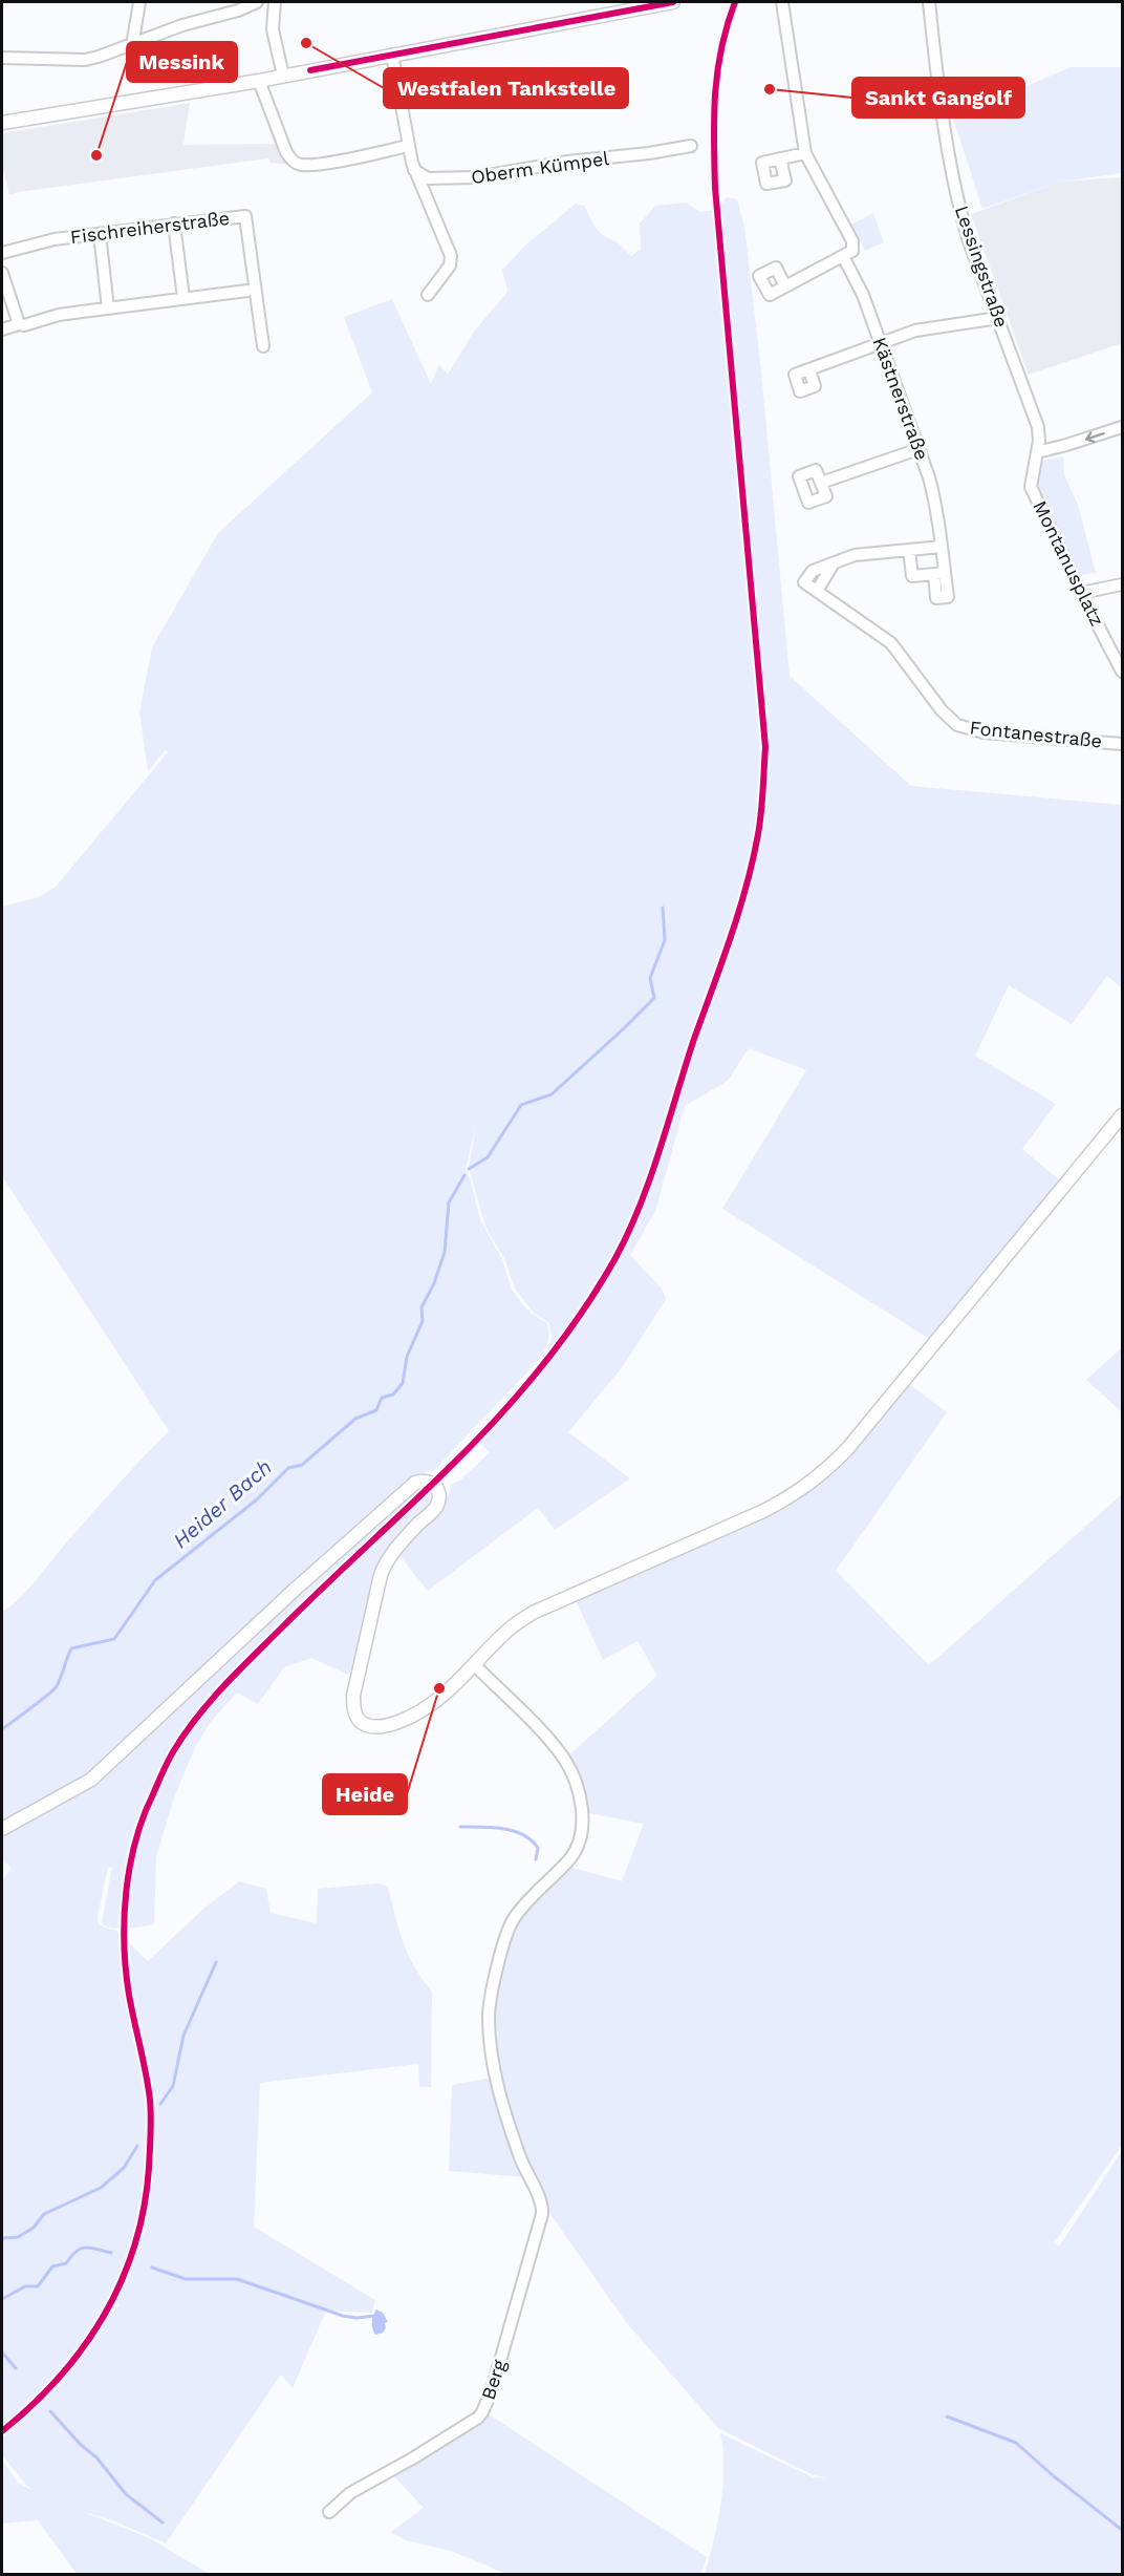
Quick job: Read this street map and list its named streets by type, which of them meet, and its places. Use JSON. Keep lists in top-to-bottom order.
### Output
{
  "streets": {
    "street": [
      "Oberm Kümpel",
      "Fischreiherstraße",
      "Lessingstraße",
      "Kästnerstraße",
      "Montanusplatz",
      "Fontanestraße",
      "Berg"
    ]
  },
  "crossings": [
    ["Lessingstraße", "Montanusplatz"],
    ["Kästnerstraße", "Fontanestraße"]
  ],
  "water": ["Heider Bach"],
  "places": [
    "Westfalen Tankstelle",
    "Sankt Gangolf",
    "Messink",
    "Heide"
  ]
}
